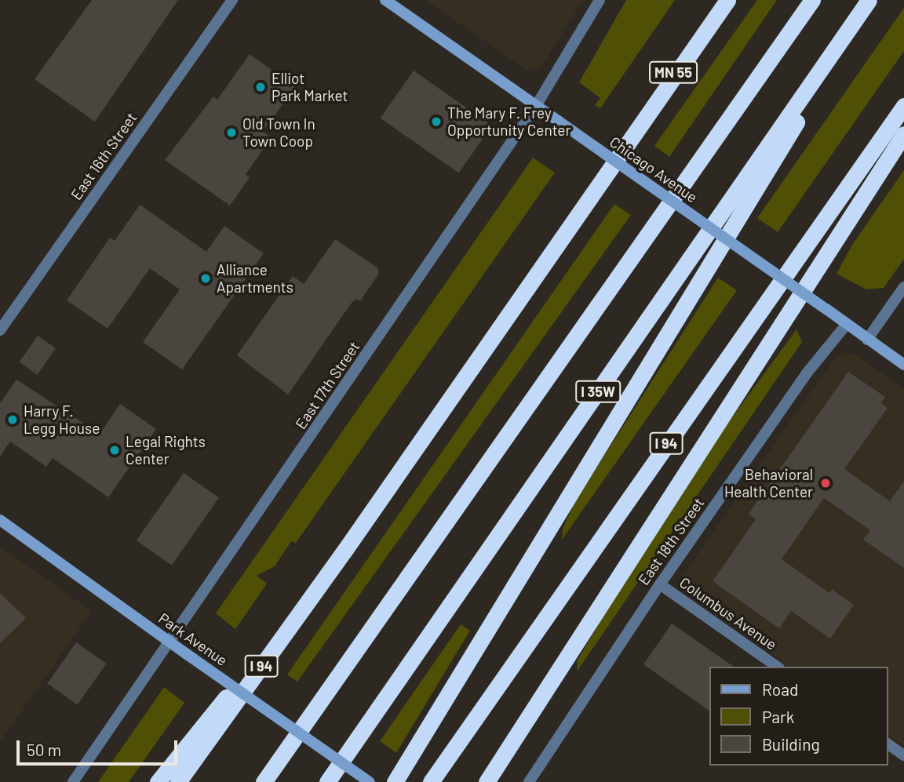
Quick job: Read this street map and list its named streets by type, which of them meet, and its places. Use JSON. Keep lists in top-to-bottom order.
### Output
{
  "streets": {
    "highway": ["MN 55", "I 35W", "I 94"],
    "street": [
      "East 16th Street",
      "Chicago Avenue",
      "East 17th Street",
      "East 18th Street",
      "Columbus Avenue",
      "Park Avenue"
    ]
  },
  "crossings": [
    ["MN 55", "I 94"],
    ["Chicago Avenue", "East 17th Street"],
    ["Chicago Avenue", "East 18th Street"],
    ["East 17th Street", "Park Avenue"],
    ["East 18th Street", "Columbus Avenue"]
  ],
  "places": [
    "Elliot Park Market",
    "The Mary F. Frey Opportunity Center",
    "Old Town In Town Coop",
    "Alliance Apartments",
    "Harry F. Legg House",
    "Legal Rights Center",
    "Behavioral Health Center"
  ],
  "legend": ["Road", "Park", "Building"],
  "scale_bar": "50 m"
}
